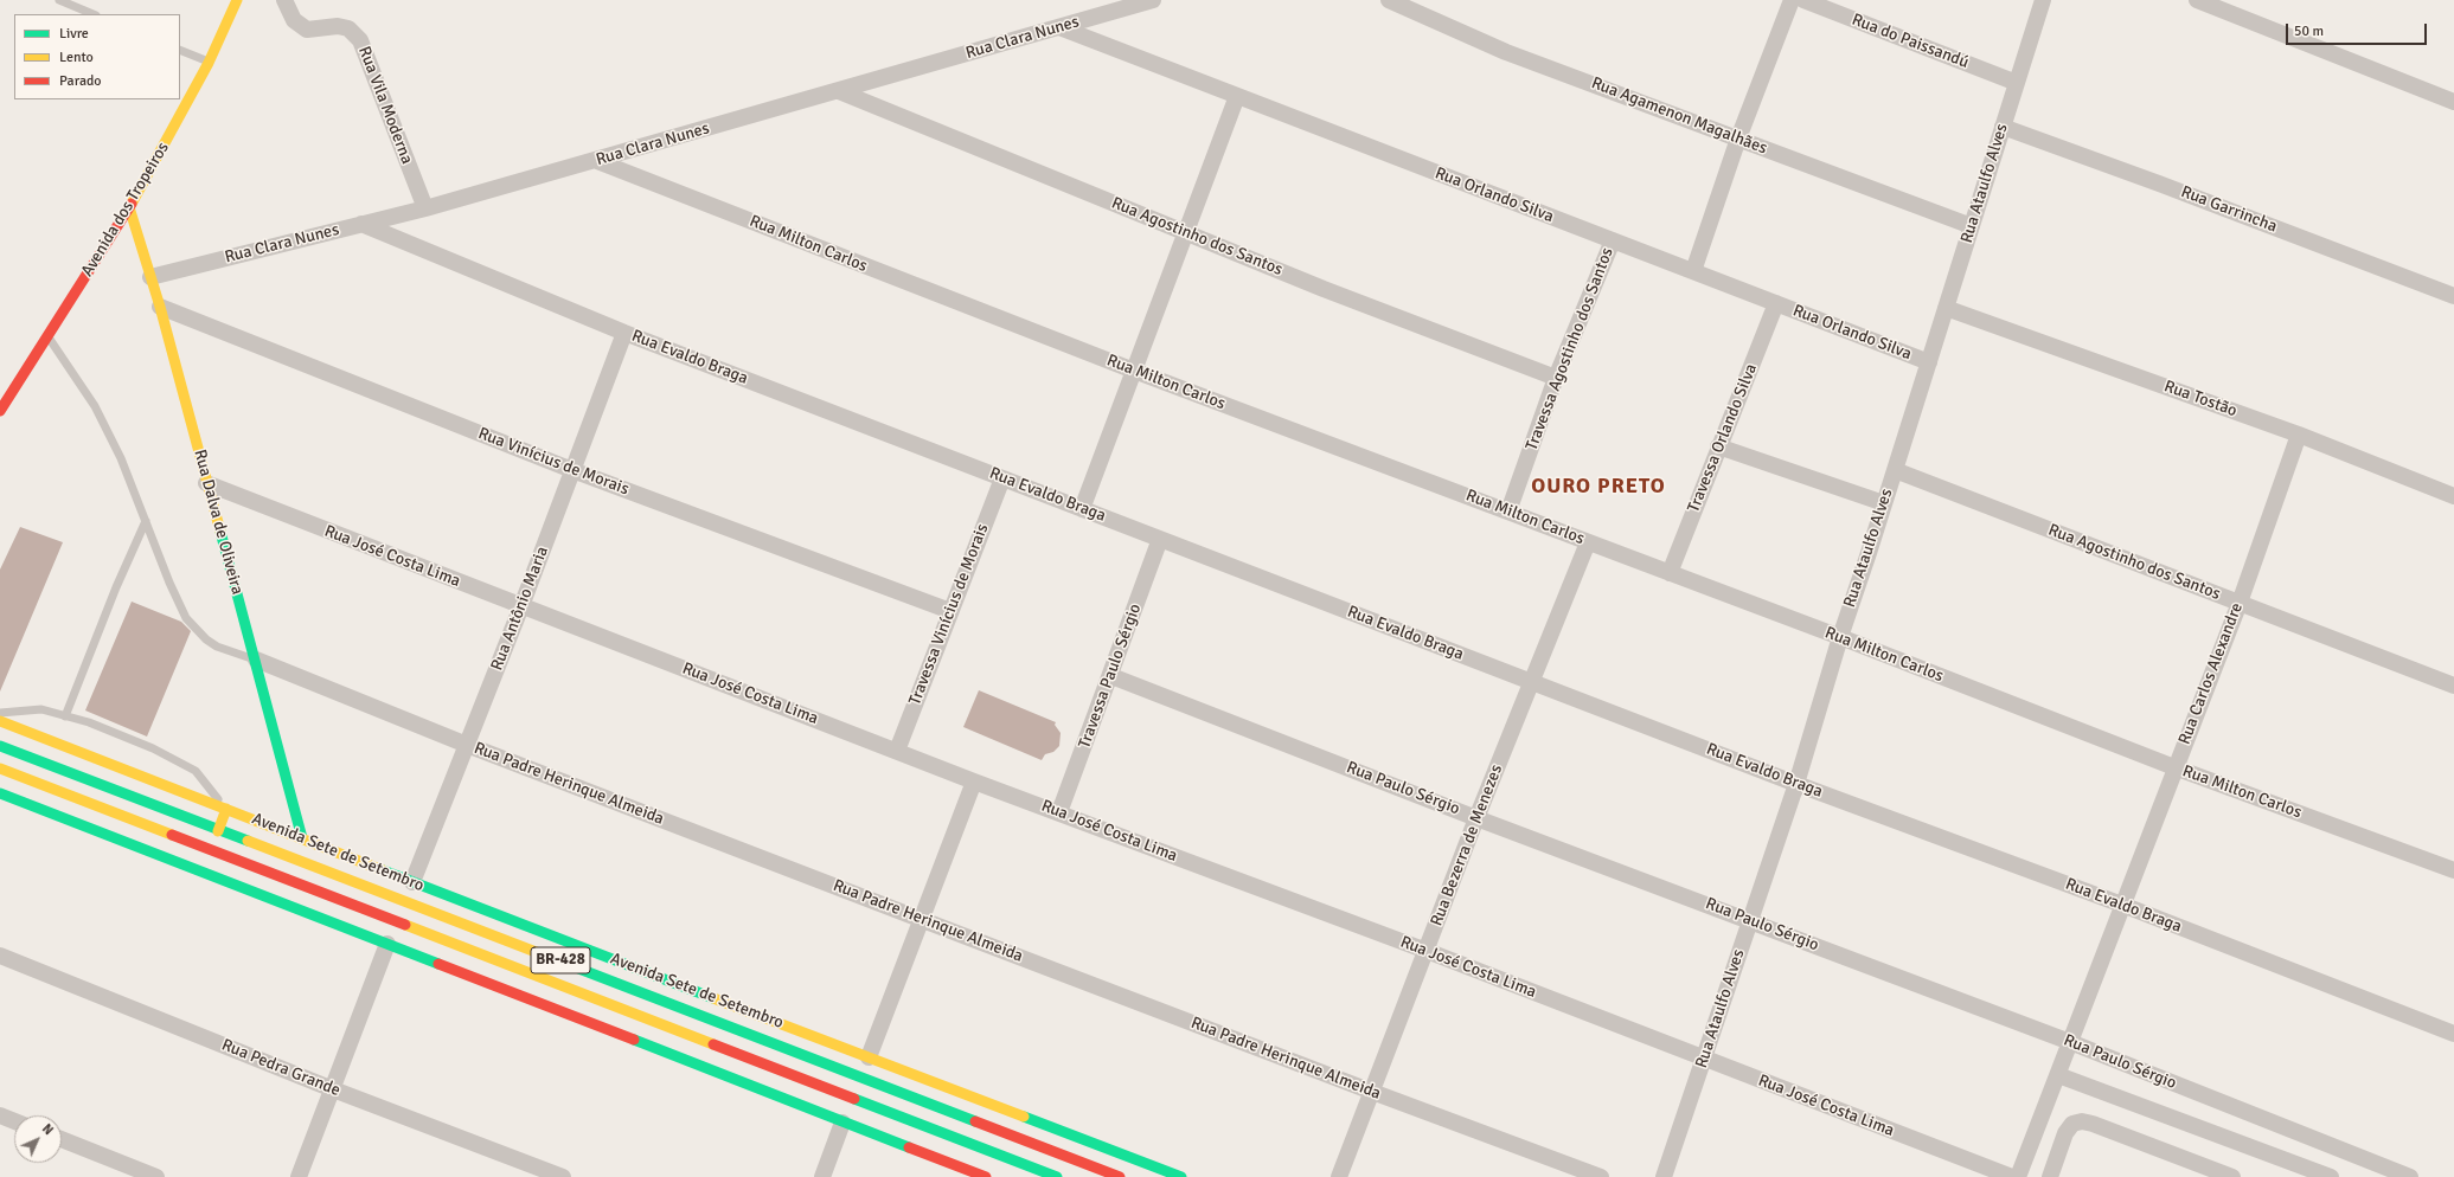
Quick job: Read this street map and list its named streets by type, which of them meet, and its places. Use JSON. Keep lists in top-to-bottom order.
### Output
{
  "streets": {
    "main road": [
      "Avenida dos Tropeiros",
      "Rua Dalva de Oliveira",
      "Avenida Sete de Setembro",
      "BR-428"
    ],
    "street": [
      "Rua Clara Nunes",
      "Rua do Paissandú",
      "Rua Vila Moderna",
      "Rua Agamenon Magalhães",
      "Rua Ataulfo Alves",
      "Rua Orlando Silva",
      "Rua Garrincha",
      "Rua Agostinho dos Santos",
      "Rua Milton Carlos",
      "Travessa Agostinho dos Santos",
      "Rua Evaldo Braga",
      "Rua Tostão",
      "Travessa Orlando Silva",
      "Rua Vinícius de Morais",
      "Rua José Costa Lima",
      "Rua Antônio Maria",
      "Travessa Vinícius de Morais",
      "Rua Carlos Alexandre",
      "Travessa Paulo Sérgio",
      "Rua Padre Herinque Almeida",
      "Rua Paulo Sérgio",
      "Rua Bezerra de Menezes",
      "Rua Pedra Grande"
    ]
  },
  "crossings": [
    ["Rua Clara Nunes", "Rua Vila Moderna"],
    ["Rua Clara Nunes", "Rua Orlando Silva"],
    ["Rua Clara Nunes", "Rua Agostinho dos Santos"],
    ["Rua Clara Nunes", "Rua Milton Carlos"],
    ["Rua Clara Nunes", "Rua Evaldo Braga"],
    ["Rua Clara Nunes", "Rua Dalva de Oliveira"],
    ["Rua do Paissandú", "Rua Ataulfo Alves"],
    ["Rua Agamenon Magalhães", "Rua Ataulfo Alves"],
    ["Rua Ataulfo Alves", "Rua Orlando Silva"],
    ["Rua Ataulfo Alves", "Rua Garrincha"],
    ["Rua Ataulfo Alves", "Rua Agostinho dos Santos"],
    ["Rua Ataulfo Alves", "Rua Milton Carlos"],
    ["Rua Ataulfo Alves", "Rua Evaldo Braga"],
    ["Rua Ataulfo Alves", "Rua Tostão"],
    ["Rua Ataulfo Alves", "Rua José Costa Lima"],
    ["Rua Ataulfo Alves", "Rua Paulo Sérgio"],
    ["Rua Orlando Silva", "Travessa Agostinho dos Santos"],
    ["Rua Orlando Silva", "Travessa Orlando Silva"],
    ["Avenida dos Tropeiros", "Rua Dalva de Oliveira"],
    ["Rua Agostinho dos Santos", "Travessa Agostinho dos Santos"],
    ["Rua Agostinho dos Santos", "Rua Carlos Alexandre"],
    ["Rua Milton Carlos", "Travessa Agostinho dos Santos"],
    ["Rua Milton Carlos", "Travessa Orlando Silva"],
    ["Rua Milton Carlos", "Rua Carlos Alexandre"],
    ["Rua Milton Carlos", "Rua Bezerra de Menezes"],
    ["Rua Evaldo Braga", "Rua Antônio Maria"],
    ["Rua Evaldo Braga", "Travessa Vinícius de Morais"],
    ["Rua Evaldo Braga", "Rua Carlos Alexandre"],
    ["Rua Evaldo Braga", "Travessa Paulo Sérgio"],
    ["Rua Evaldo Braga", "Rua Bezerra de Menezes"],
    ["Rua Tostão", "Rua Carlos Alexandre"],
    ["Rua Vinícius de Morais", "Rua Dalva de Oliveira"],
    ["Rua Vinícius de Morais", "Rua Antônio Maria"],
    ["Rua Vinícius de Morais", "Travessa Vinícius de Morais"],
    ["Rua Dalva de Oliveira", "Rua José Costa Lima"],
    ["Rua Dalva de Oliveira", "Rua Padre Herinque Almeida"],
    ["Rua Dalva de Oliveira", "Avenida Sete de Setembro"],
    ["Rua José Costa Lima", "Rua Antônio Maria"],
    ["Rua José Costa Lima", "Travessa Vinícius de Morais"],
    ["Rua José Costa Lima", "Travessa Paulo Sérgio"],
    ["Rua José Costa Lima", "Rua Bezerra de Menezes"],
    ["Rua Antônio Maria", "Rua Padre Herinque Almeida"],
    ["Rua Antônio Maria", "Avenida Sete de Setembro"],
    ["Rua Carlos Alexandre", "Rua Paulo Sérgio"],
    ["Travessa Paulo Sérgio", "Rua Paulo Sérgio"],
    ["Rua Padre Herinque Almeida", "Rua Bezerra de Menezes"],
    ["Rua Paulo Sérgio", "Rua Bezerra de Menezes"]
  ],
  "districts": ["OURO PRETO"],
  "legend": ["Livre", "Lento", "Parado"],
  "scale_bar": "50 m",
  "north": "top right"
}
